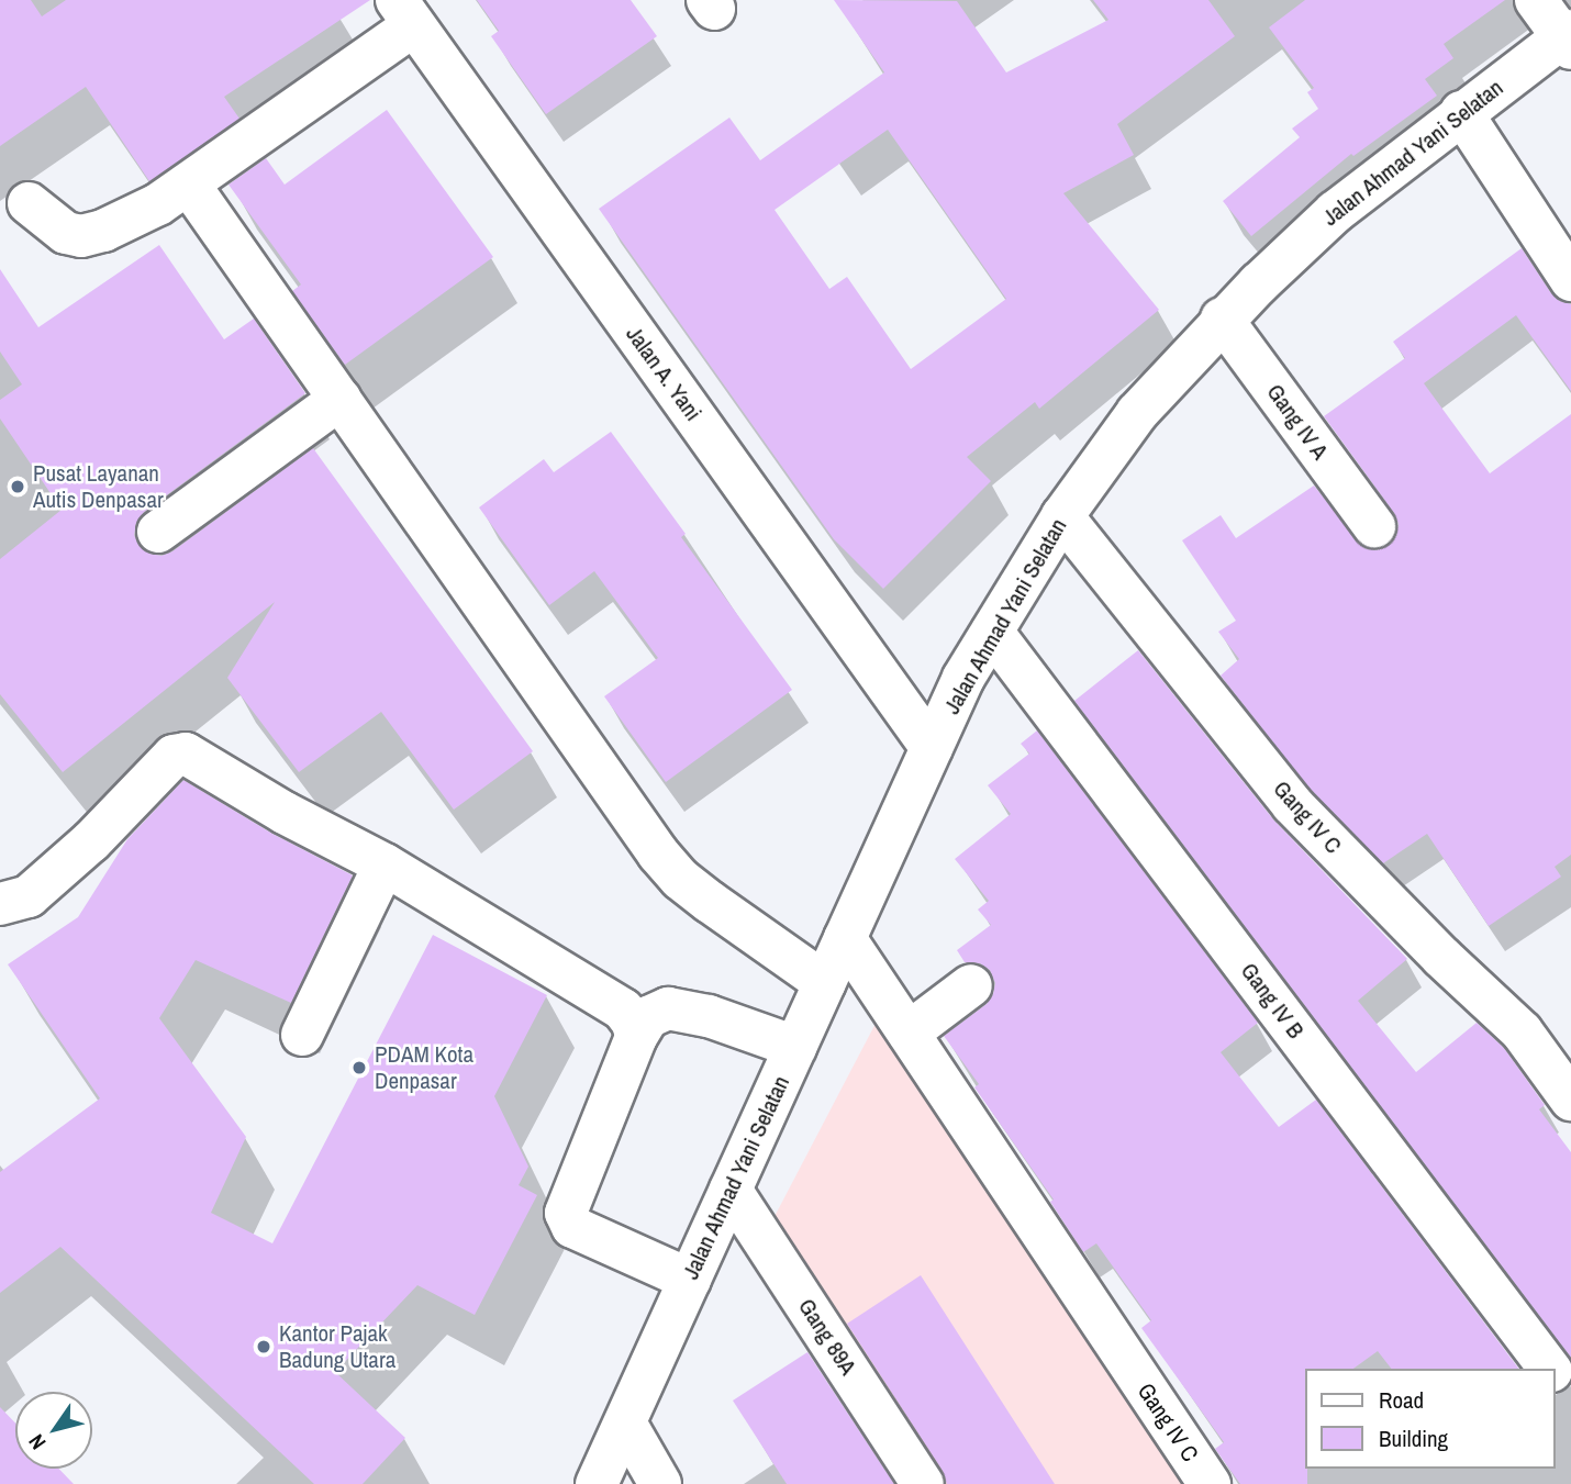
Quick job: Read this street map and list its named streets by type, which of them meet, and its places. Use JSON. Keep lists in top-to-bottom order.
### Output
{
  "streets": {
    "street": [
      "Jalan Ahmad Yani Selatan",
      "Jalan A. Yani",
      "Gang IV A",
      "Gang IV C",
      "Gang IV B",
      "Gang 89A"
    ]
  },
  "crossings": [
    ["Jalan Ahmad Yani Selatan", "Jalan A. Yani"],
    ["Jalan Ahmad Yani Selatan", "Gang IV A"],
    ["Jalan Ahmad Yani Selatan", "Gang IV C"],
    ["Jalan Ahmad Yani Selatan", "Gang IV B"],
    ["Jalan Ahmad Yani Selatan", "Gang 89A"]
  ],
  "places": ["Pusat Layanan Autis Denpasar", "PDAM Kota Denpasar", "Kantor Pajak Badung Utara"],
  "legend": ["Road", "Building"],
  "north": "bottom left"
}
